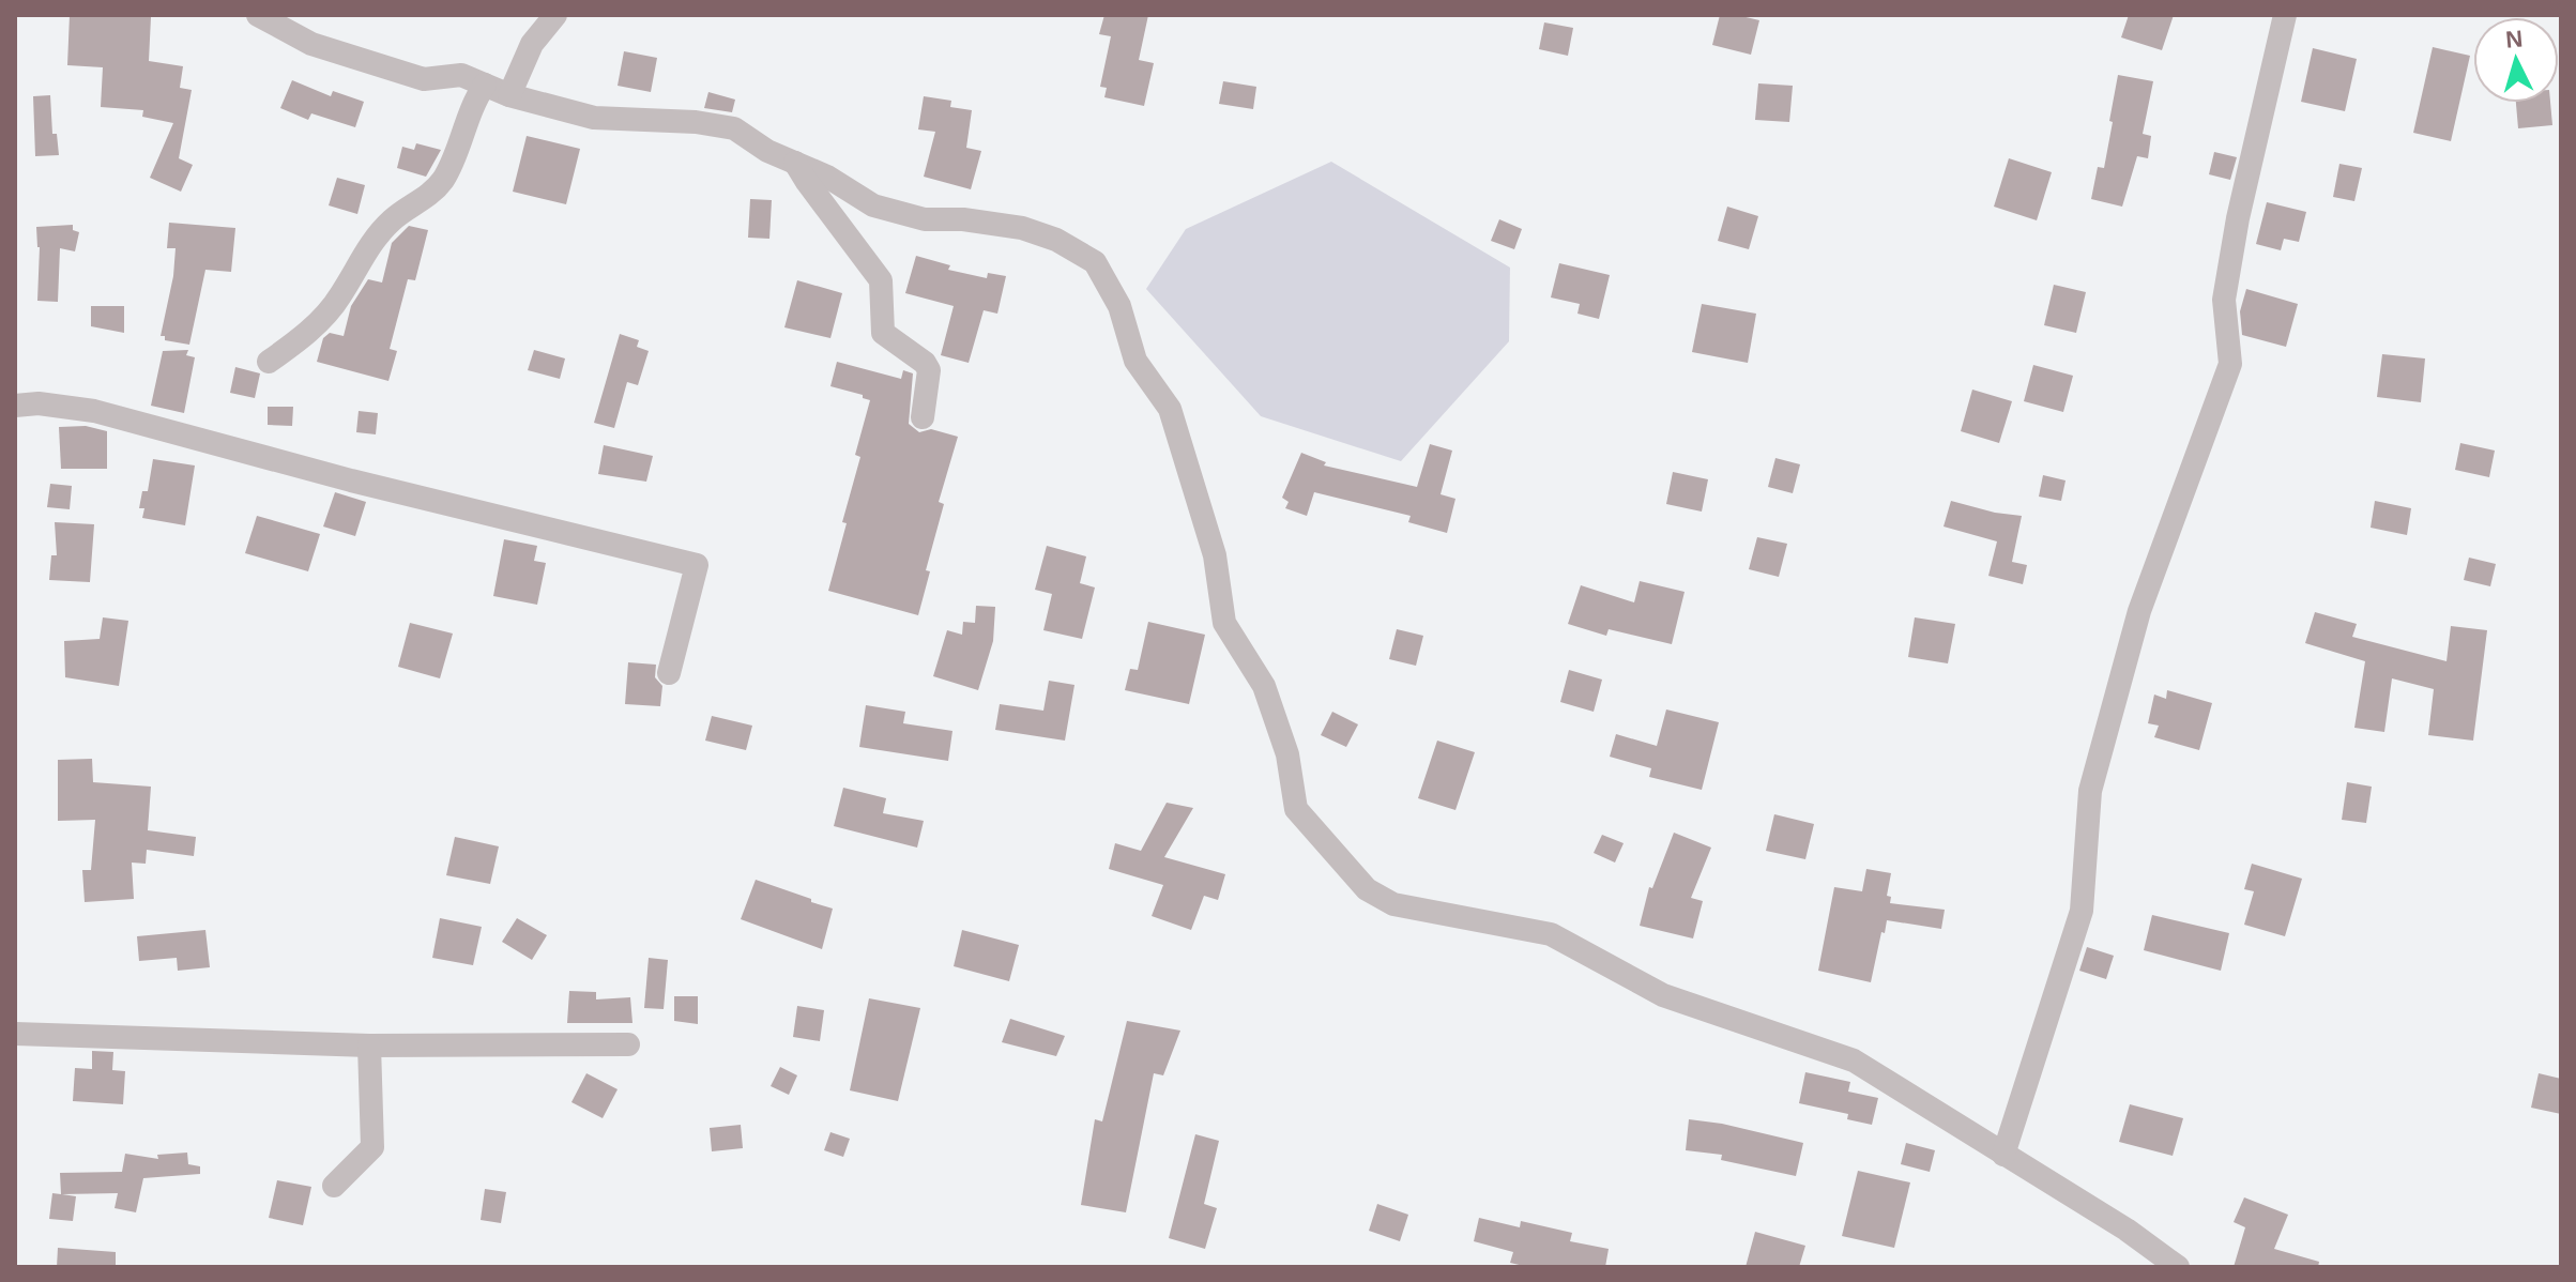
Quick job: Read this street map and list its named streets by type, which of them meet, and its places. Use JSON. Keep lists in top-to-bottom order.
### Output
{
  "north": "top"
}
